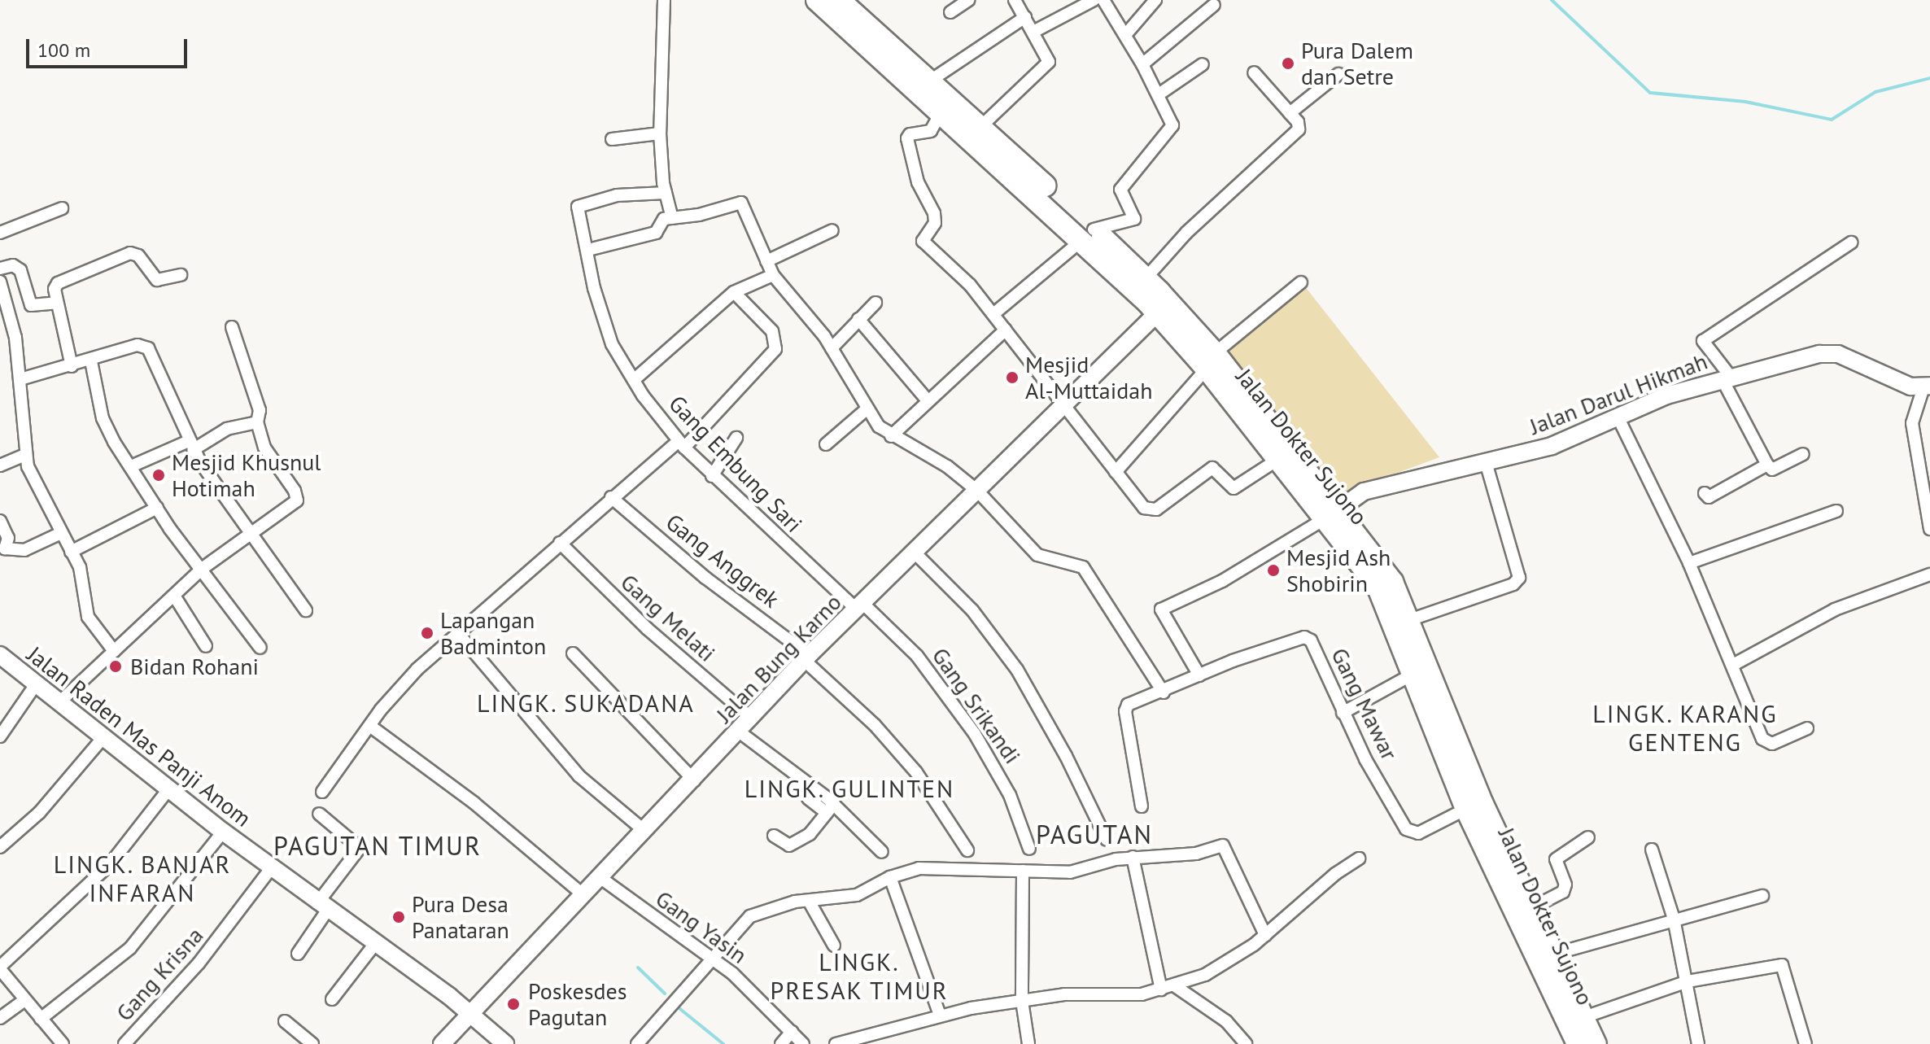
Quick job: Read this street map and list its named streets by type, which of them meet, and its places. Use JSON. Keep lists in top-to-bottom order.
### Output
{
  "streets": {
    "highway": ["Jalan Dokter Sujono"],
    "street": [
      "Jalan Darul Hikmah",
      "Gang Embung Sari",
      "Gang Anggrek",
      "Gang Melati",
      "Jalan Bung Karno",
      "Gang Mawar",
      "Gang Srikandi",
      "Jalan Raden Mas Panji Anom",
      "Gang Yasin",
      "Gang Krisna"
    ]
  },
  "crossings": [
    ["Jalan Darul Hikmah", "Jalan Dokter Sujono"],
    ["Jalan Dokter Sujono", "Jalan Bung Karno"],
    ["Jalan Dokter Sujono", "Gang Mawar"],
    ["Gang Embung Sari", "Jalan Bung Karno"],
    ["Gang Embung Sari", "Gang Srikandi"],
    ["Gang Anggrek", "Jalan Bung Karno"],
    ["Gang Melati", "Jalan Bung Karno"],
    ["Jalan Bung Karno", "Gang Srikandi"],
    ["Jalan Bung Karno", "Jalan Raden Mas Panji Anom"],
    ["Jalan Bung Karno", "Gang Yasin"],
    ["Jalan Raden Mas Panji Anom", "Gang Krisna"]
  ],
  "districts": [
    "LINGK. SUKADANA",
    "LINGK. KARANG GENTENG",
    "LINGK. GULINTEN",
    "PAGUTAN",
    "PAGUTAN TIMUR",
    "LINGK. BANJAR INFARAN",
    "LINGK. PRESAK TIMUR"
  ],
  "places": [
    "Pura Dalem dan Setre",
    "Mesjid Al-Muttaidah",
    "Mesjid Khusnul Hotimah",
    "Mesjid Ash Shobirin",
    "Lapangan Badminton",
    "Bidan Rohani",
    "Pura Desa Panataran",
    "Poskesdes Pagutan"
  ],
  "scale_bar": "100 m"
}
